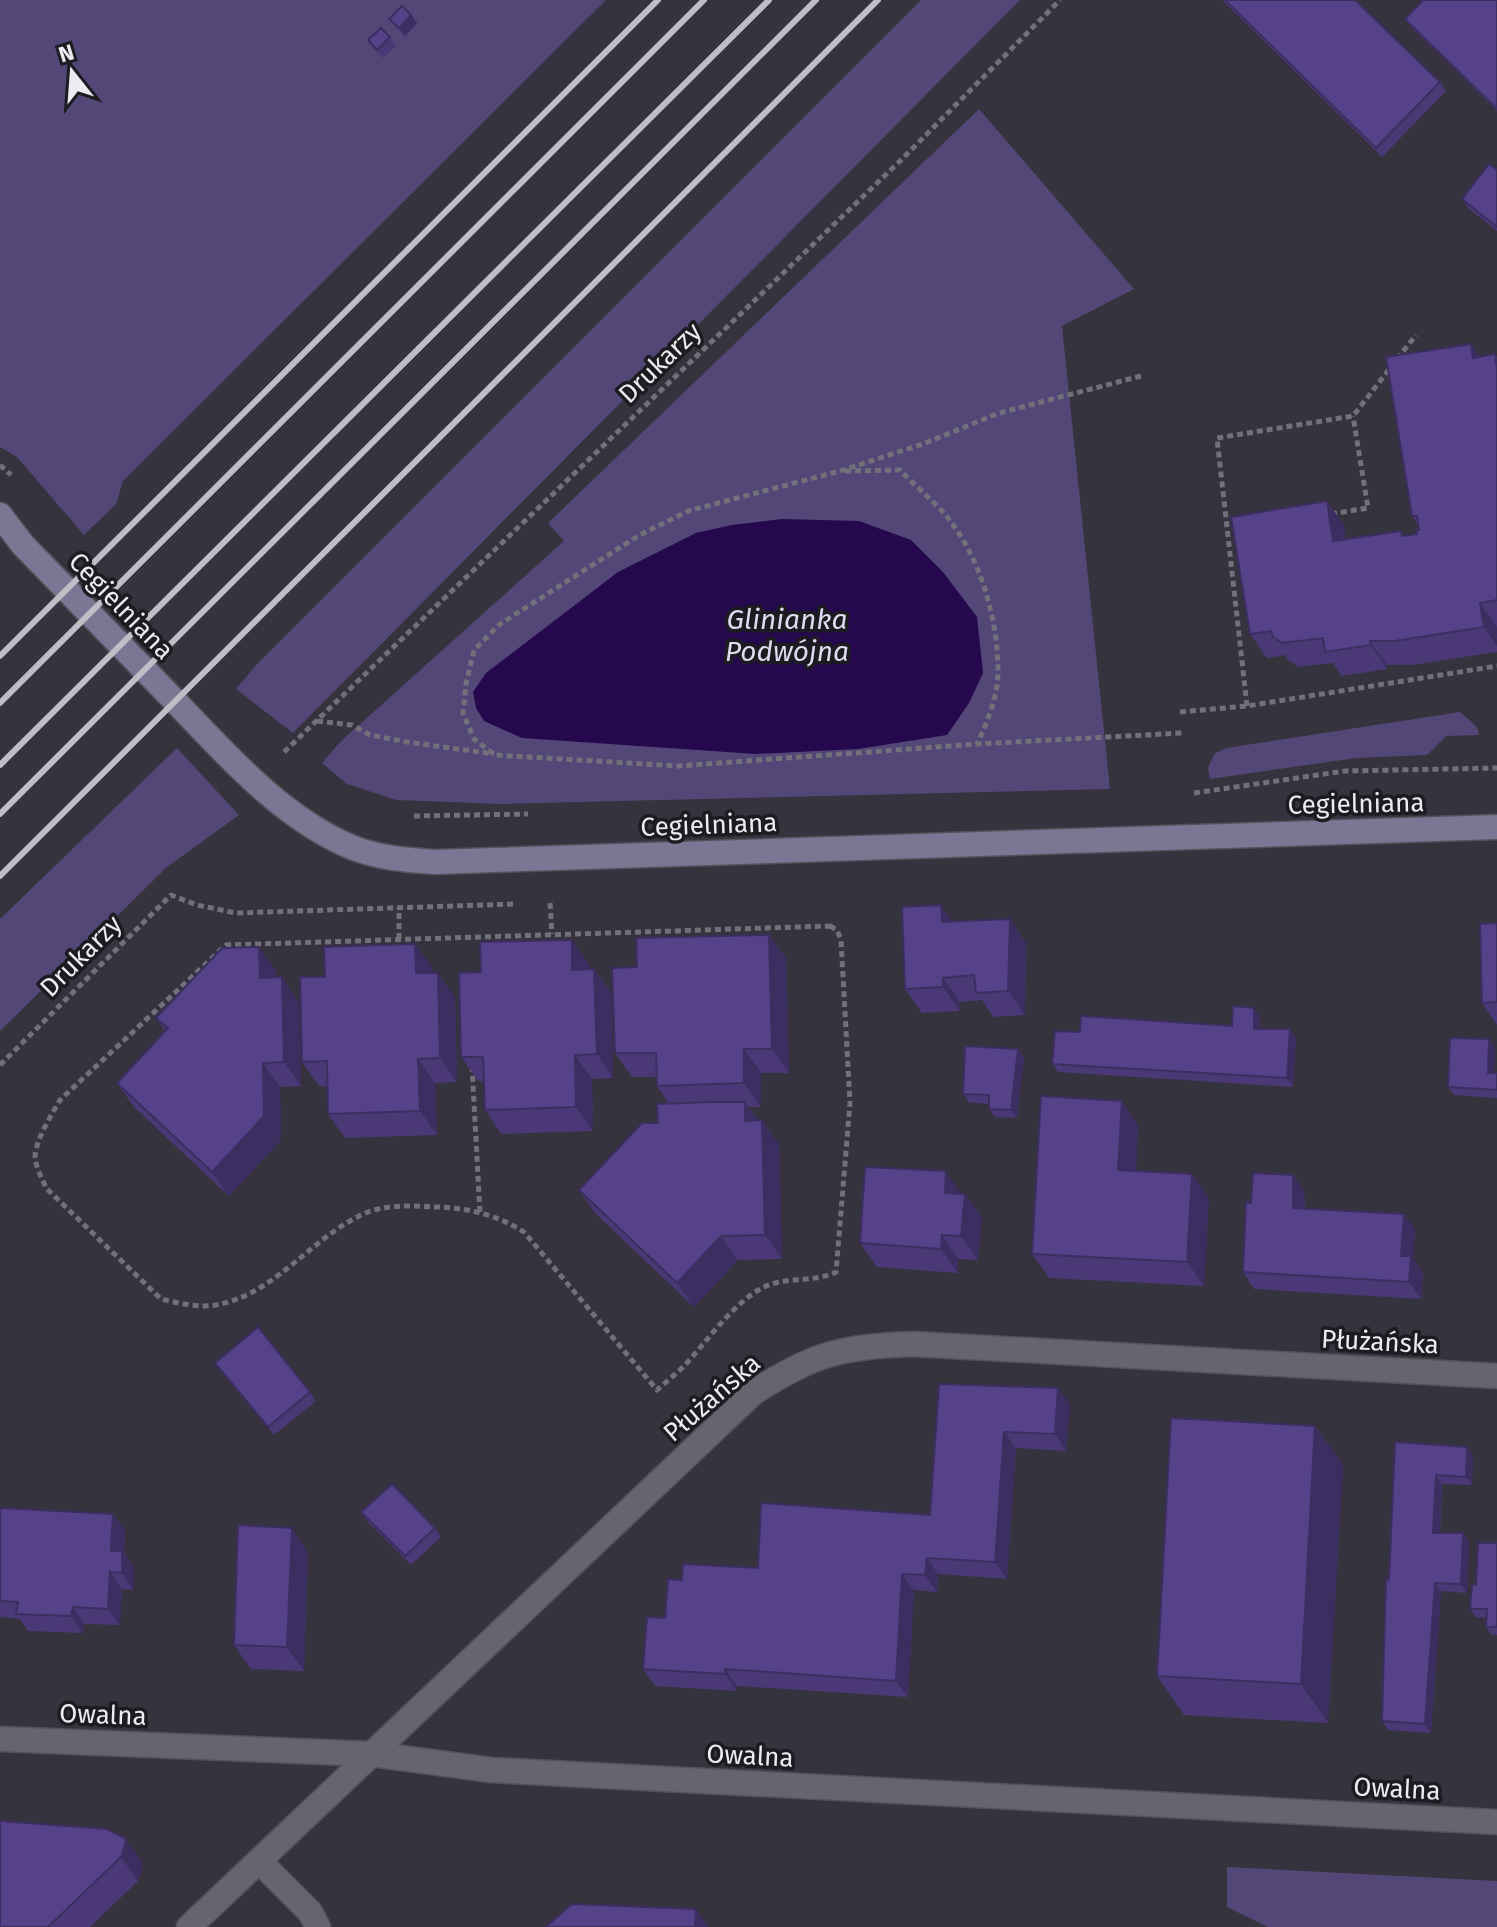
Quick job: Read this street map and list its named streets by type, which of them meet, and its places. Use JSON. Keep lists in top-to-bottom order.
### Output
{
  "streets": {
    "street": ["Cegielniana", "Płużańska", "Owalna"],
    "path": ["Drukarzy"]
  },
  "crossings": [
    ["Płużańska", "Owalna"]
  ],
  "water": ["Glinianka Podwójna"],
  "north": "top"
}
